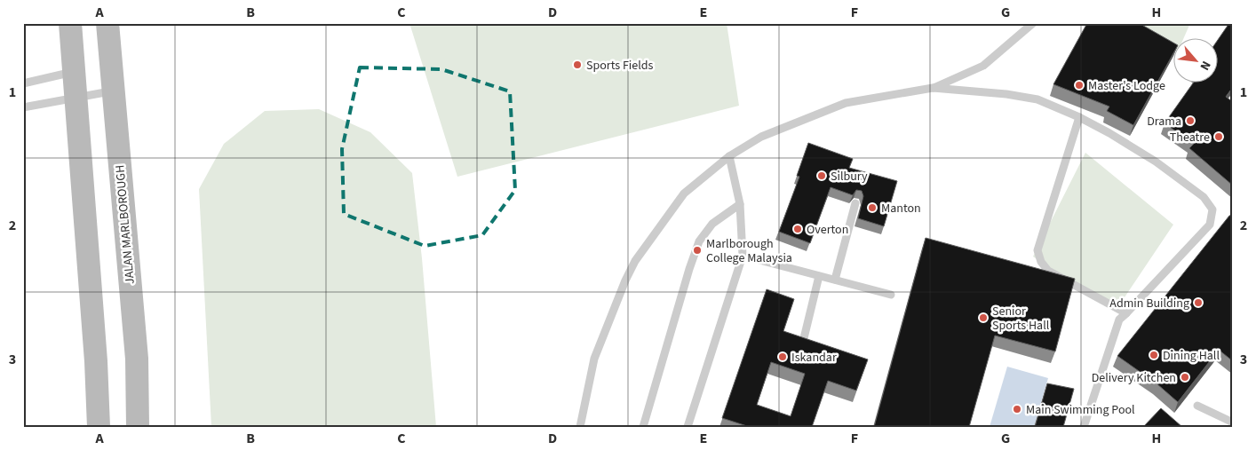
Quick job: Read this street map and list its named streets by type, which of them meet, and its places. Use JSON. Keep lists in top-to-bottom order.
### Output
{
  "streets": {
    "street": ["JALAN MARLBOROUGH"]
  },
  "places": [
    "Sports Fields",
    "Master's Lodge",
    "Drama",
    "Theatre",
    "Silbury",
    "Manton",
    "Overton",
    "Marlborough College Malaysia",
    "Admin Building",
    "Senior Sports Hall",
    "Dining Hall",
    "Iskandar",
    "Delivery Kitchen",
    "Main Swimming Pool"
  ],
  "north": "bottom right",
  "grid": {
    "columns": [
      "A",
      "B",
      "C",
      "D",
      "E",
      "F",
      "G",
      "H"
    ],
    "rows": ["1", "2", "3"]
  }
}
